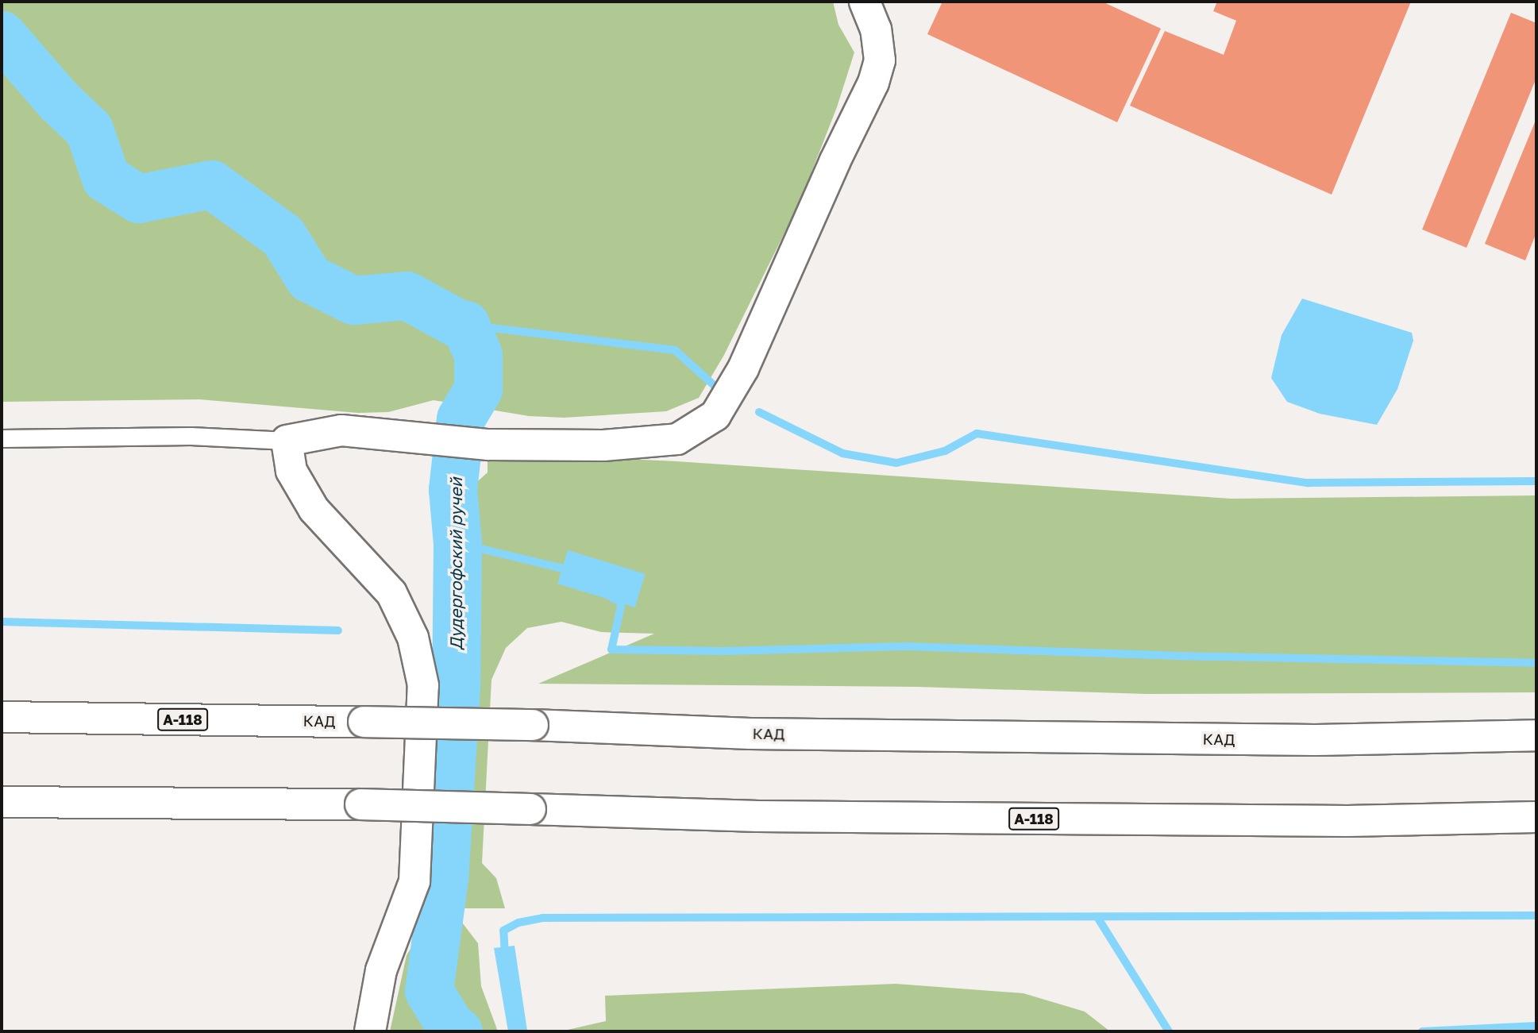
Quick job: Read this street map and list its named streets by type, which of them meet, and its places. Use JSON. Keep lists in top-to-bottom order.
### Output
{
  "streets": {
    "main road": ["А-118", "КАД"]
  },
  "water": ["Дудергофский ручей"]
}
